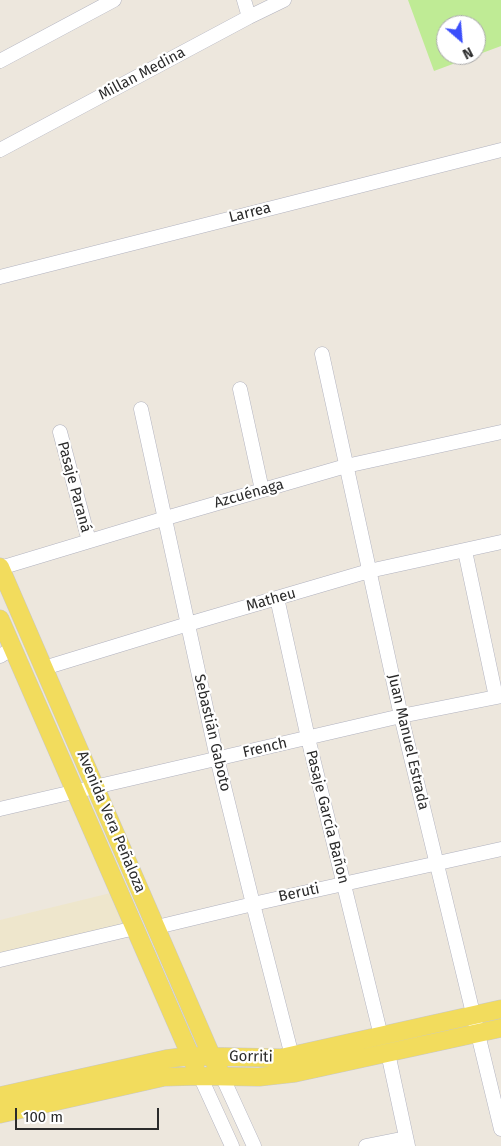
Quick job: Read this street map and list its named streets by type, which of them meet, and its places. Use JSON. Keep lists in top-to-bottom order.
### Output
{
  "streets": {
    "main road": ["Avenida Vera Peñaloza", "Gorriti"],
    "street": [
      "Millan Medina",
      "Larrea",
      "Pasaje Paraná",
      "Azcuénaga",
      "Matheu",
      "Sebastián Gaboto",
      "Juan Manuel Estrada",
      "French",
      "Pasaje García Bañon",
      "Beruti"
    ]
  },
  "crossings": [
    ["Pasaje Paraná", "Azcuénaga"],
    ["Azcuénaga", "Sebastián Gaboto"],
    ["Azcuénaga", "Juan Manuel Estrada"],
    ["Azcuénaga", "Avenida Vera Peñaloza"],
    ["Matheu", "Sebastián Gaboto"],
    ["Matheu", "Juan Manuel Estrada"],
    ["Matheu", "Pasaje García Bañon"],
    ["Matheu", "Avenida Vera Peñaloza"],
    ["Sebastián Gaboto", "French"],
    ["Sebastián Gaboto", "Beruti"],
    ["Sebastián Gaboto", "Gorriti"],
    ["Juan Manuel Estrada", "French"],
    ["Juan Manuel Estrada", "Beruti"],
    ["Juan Manuel Estrada", "Gorriti"],
    ["French", "Pasaje García Bañon"],
    ["French", "Avenida Vera Peñaloza"],
    ["Pasaje García Bañon", "Beruti"],
    ["Pasaje García Bañon", "Gorriti"],
    ["Avenida Vera Peñaloza", "Beruti"],
    ["Avenida Vera Peñaloza", "Gorriti"]
  ],
  "scale_bar": "100 m",
  "north": "bottom right"
}
